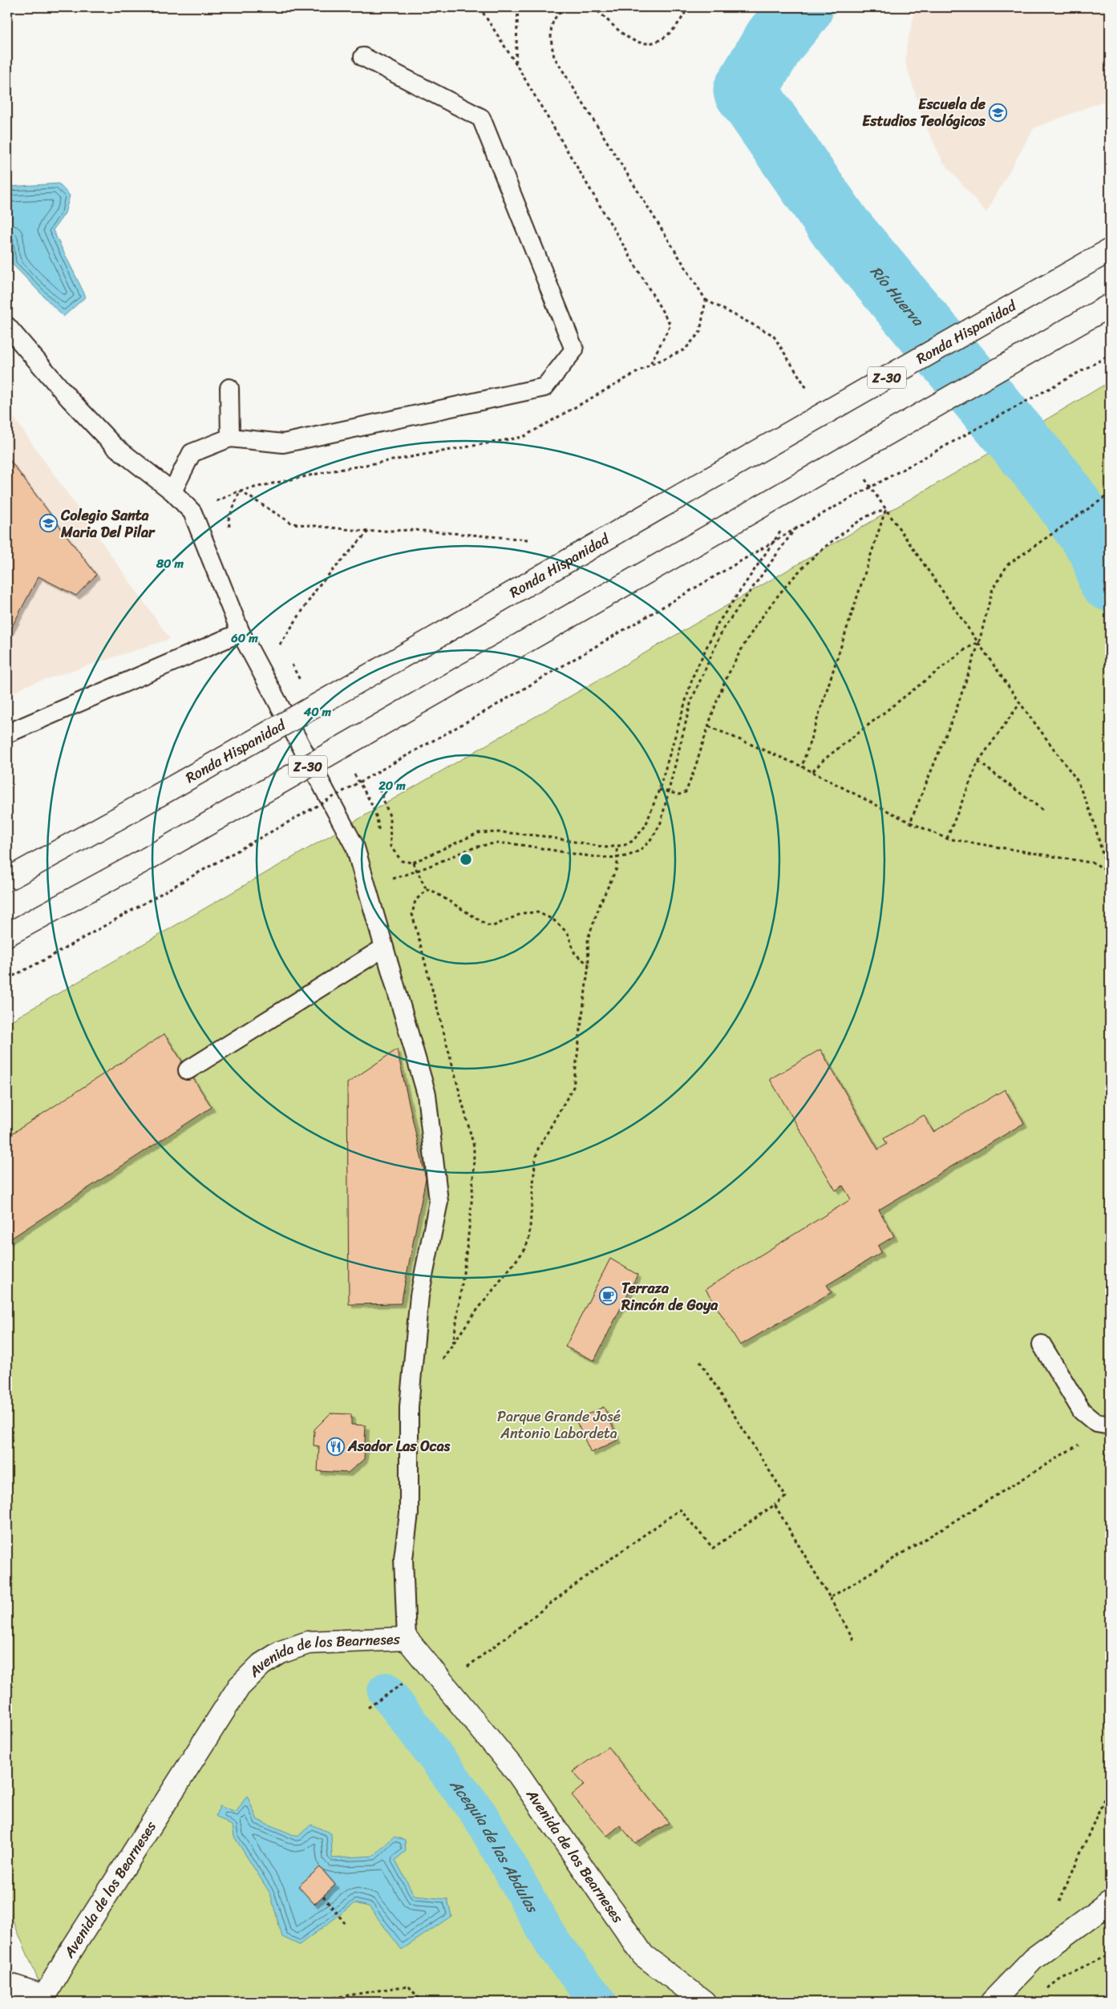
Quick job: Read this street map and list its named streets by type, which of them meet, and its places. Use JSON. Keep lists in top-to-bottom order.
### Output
{
  "streets": {
    "main road": ["Ronda Hispanidad", "Z-30", "Avenida de los Bearneses"]
  },
  "water": ["Río Huerva", "Acequia de las Abdulas"],
  "parks": ["Parque Grande José Antonio Labordeta"],
  "places": {
    "school or university": ["Escuela de Estudios Teológicos", "Colegio Santa Maria Del Pilar"],
    "cafe": ["Terraza Rincón de Goya"],
    "restaurant": ["Asador Las Ocas"]
  },
  "rings": [
    "80 m",
    "60 m",
    "40 m",
    "20 m"
  ]
}
